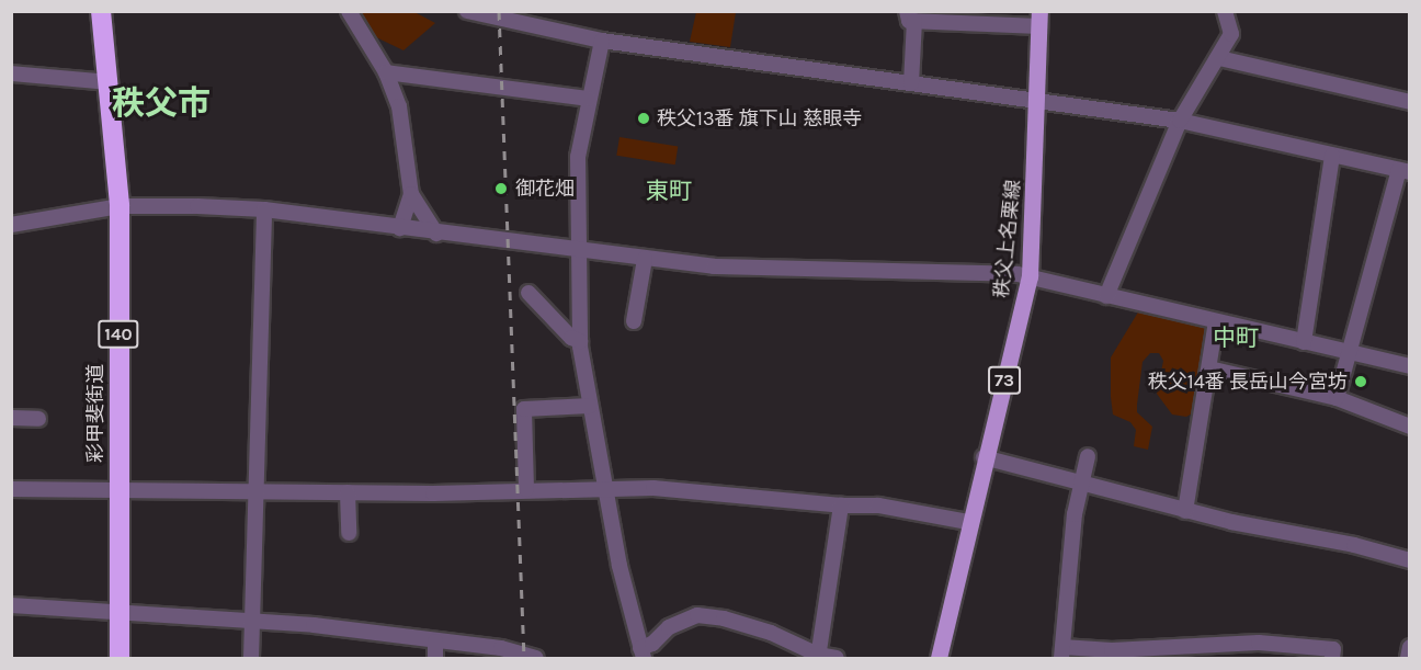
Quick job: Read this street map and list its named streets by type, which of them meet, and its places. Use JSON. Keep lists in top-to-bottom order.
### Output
{
  "streets": {
    "highway": ["140", "彩甲斐街道"],
    "main road": ["秩父上名栗線", "73"]
  },
  "districts": ["秩父市", "東町", "中町"],
  "places": ["秩父13番 旗下山 慈眼寺", "御花畑", "秩父14番 長岳山今宮坊"]
}
